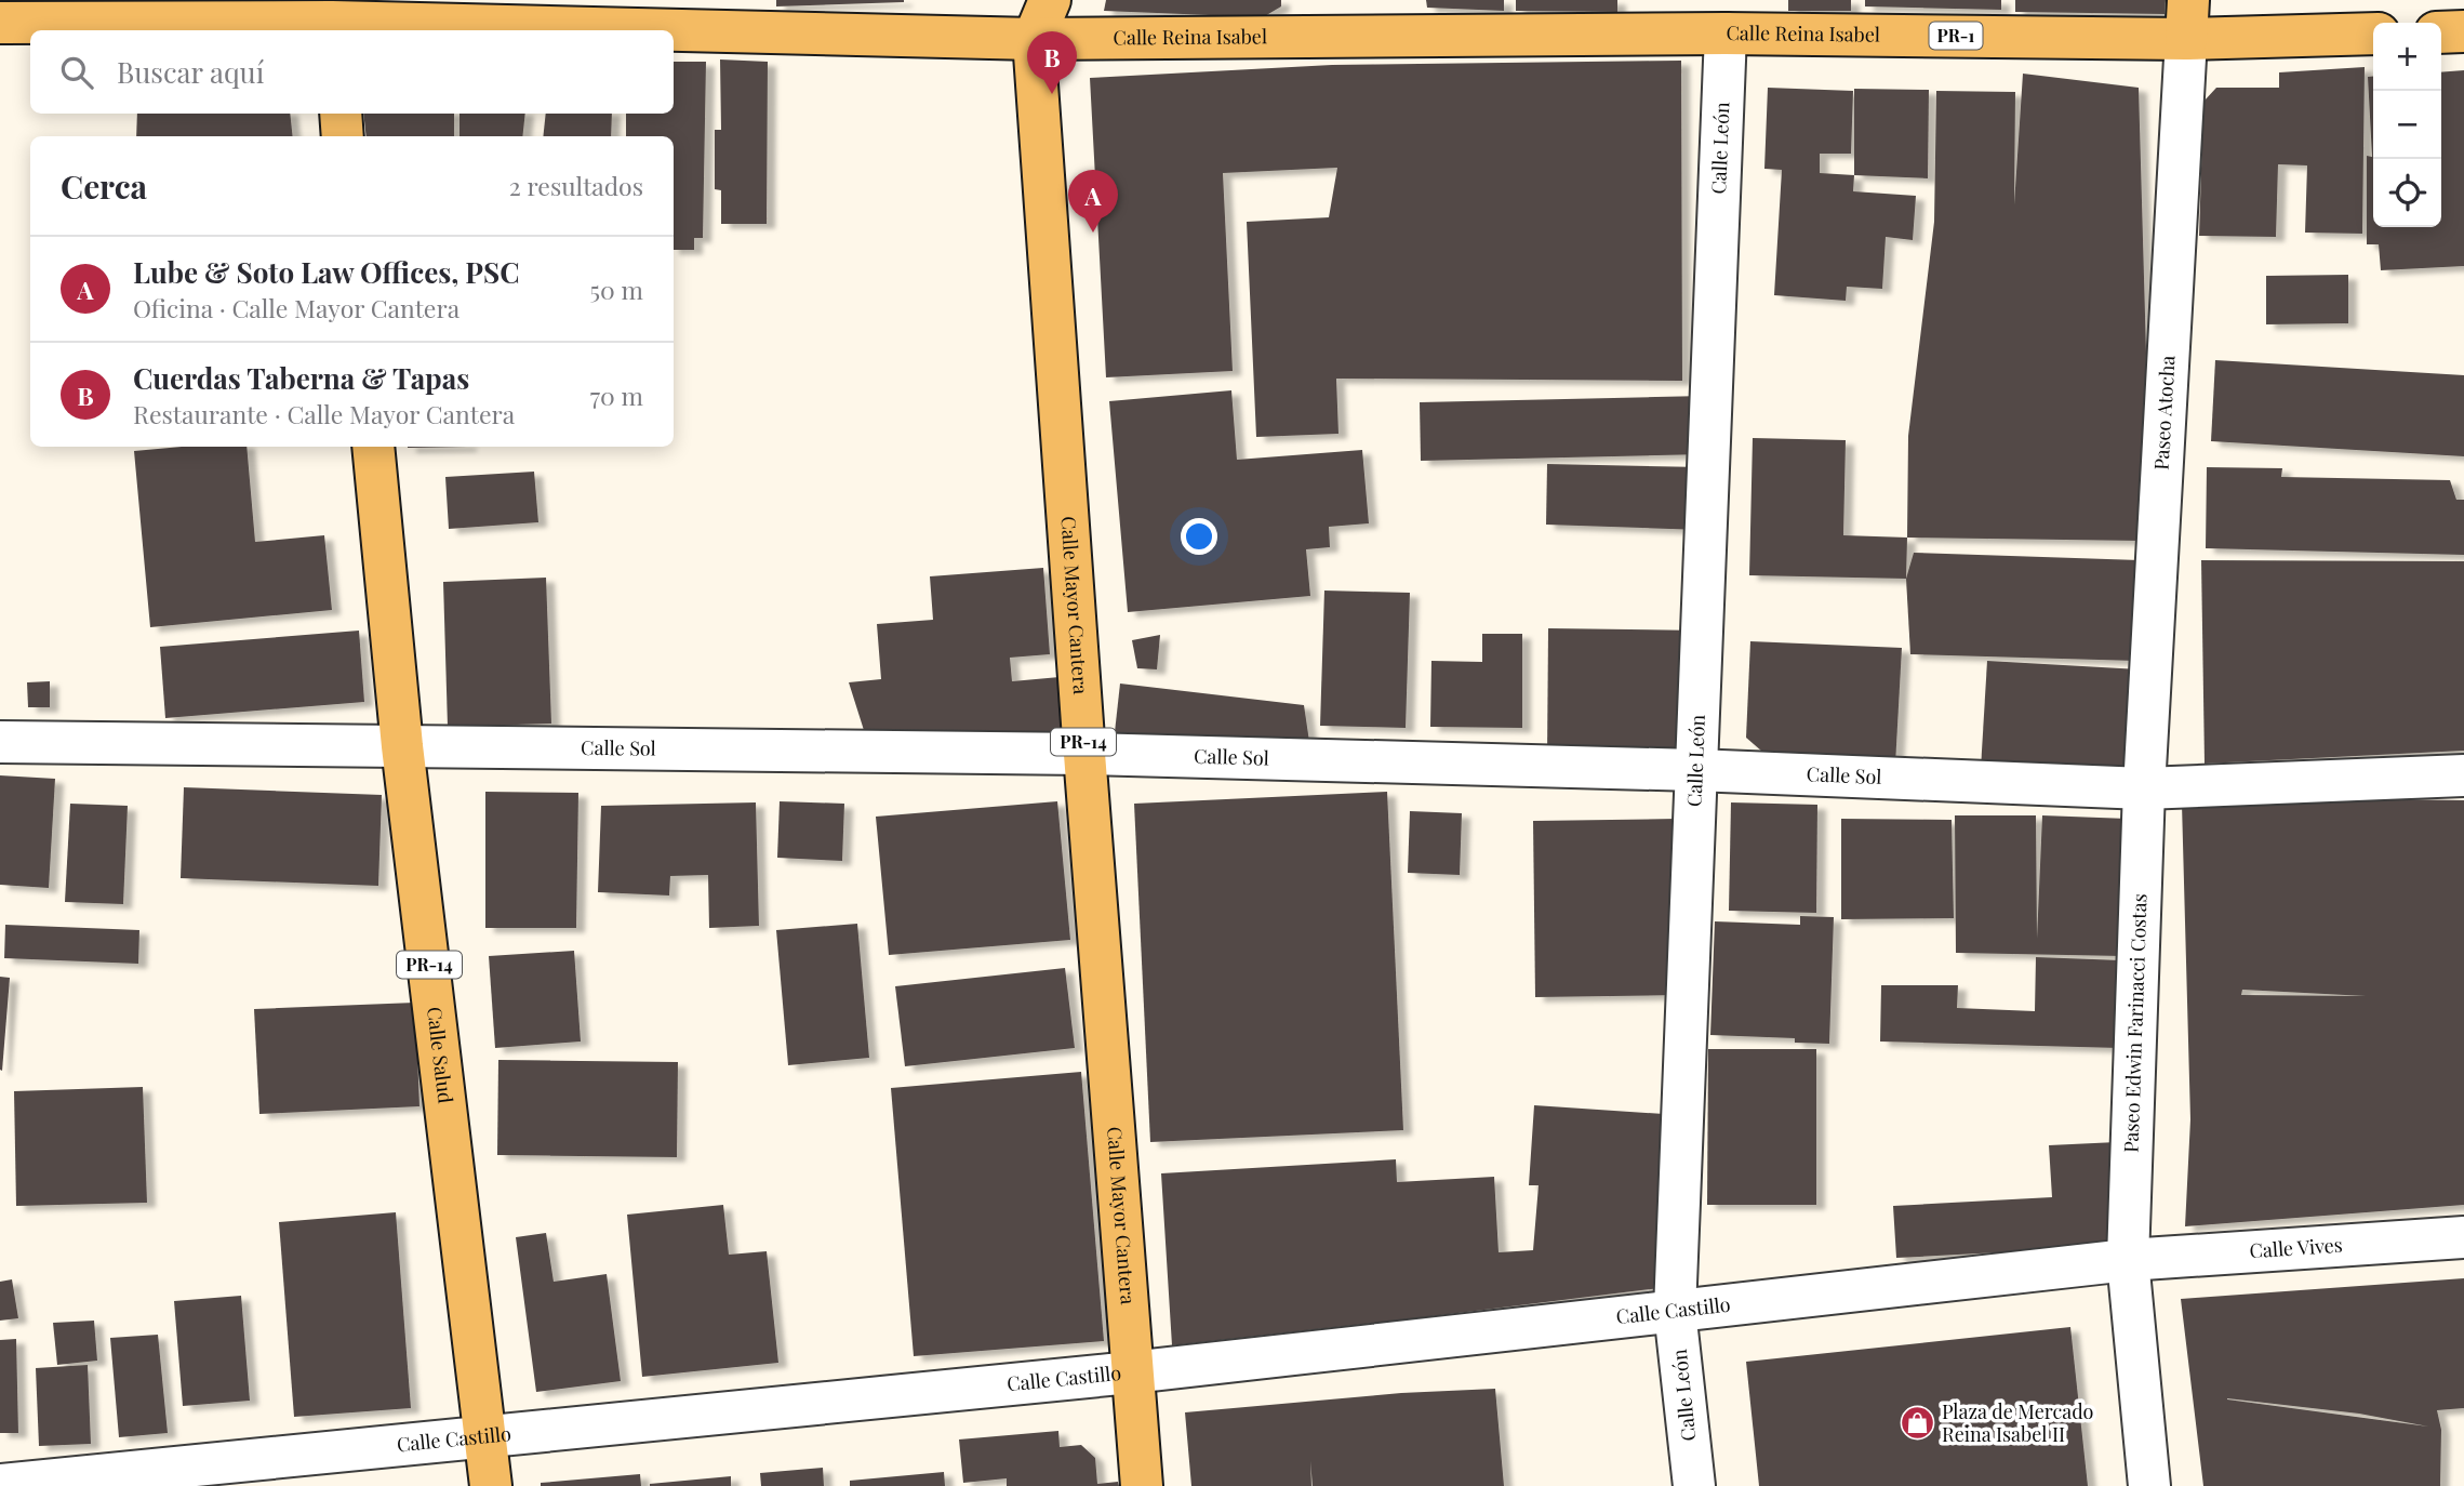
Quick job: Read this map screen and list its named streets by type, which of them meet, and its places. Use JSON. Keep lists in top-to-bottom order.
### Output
{
  "streets": {
    "main road": [
      "Calle Reina Isabel",
      "PR-1",
      "Calle Mayor Cantera",
      "PR-14",
      "Calle Salud"
    ],
    "street": [
      "Calle León",
      "Paseo Atocha",
      "Calle Sol",
      "Paseo Edwin Farinacci Costas",
      "Calle Vives",
      "Calle Castillo"
    ]
  },
  "crossings": [
    ["Calle Reina Isabel", "Calle León"],
    ["Calle Reina Isabel", "Paseo Atocha"],
    ["Calle Reina Isabel", "Calle Mayor Cantera"],
    ["Calle León", "Calle Sol"],
    ["Calle León", "Calle Castillo"],
    ["Paseo Atocha", "Calle Sol"],
    ["Paseo Atocha", "Paseo Edwin Farinacci Costas"],
    ["Calle Mayor Cantera", "Calle Sol"],
    ["Calle Mayor Cantera", "Calle Castillo"],
    ["Calle Sol", "Paseo Edwin Farinacci Costas"],
    ["Calle Sol", "Calle Salud"],
    ["Paseo Edwin Farinacci Costas", "Calle Vives"],
    ["Paseo Edwin Farinacci Costas", "Calle Castillo"],
    ["Calle Salud", "Calle Castillo"],
    ["Calle Vives", "Calle Castillo"]
  ],
  "places": {
    "shop": ["Plaza de Mercado Reina Isabel II"]
  },
  "page": {
    "map_buttons": ["+", "−"],
    "search": "Buscar aquí",
    "pins": ["B", "A"],
    "heading": ["Cerca", "2 resultados"],
    "list": [
      {
        "mark": "A",
        "name": "Lube & Soto Law Offices, PSC",
        "note": "Oficina · Calle Mayor Cantera",
        "value": "50 m"
      },
      {
        "mark": "B",
        "name": "Cuerdas Taberna & Tapas",
        "note": "Restaurante · Calle Mayor Cantera",
        "value": "70 m"
      }
    ]
  }
}
